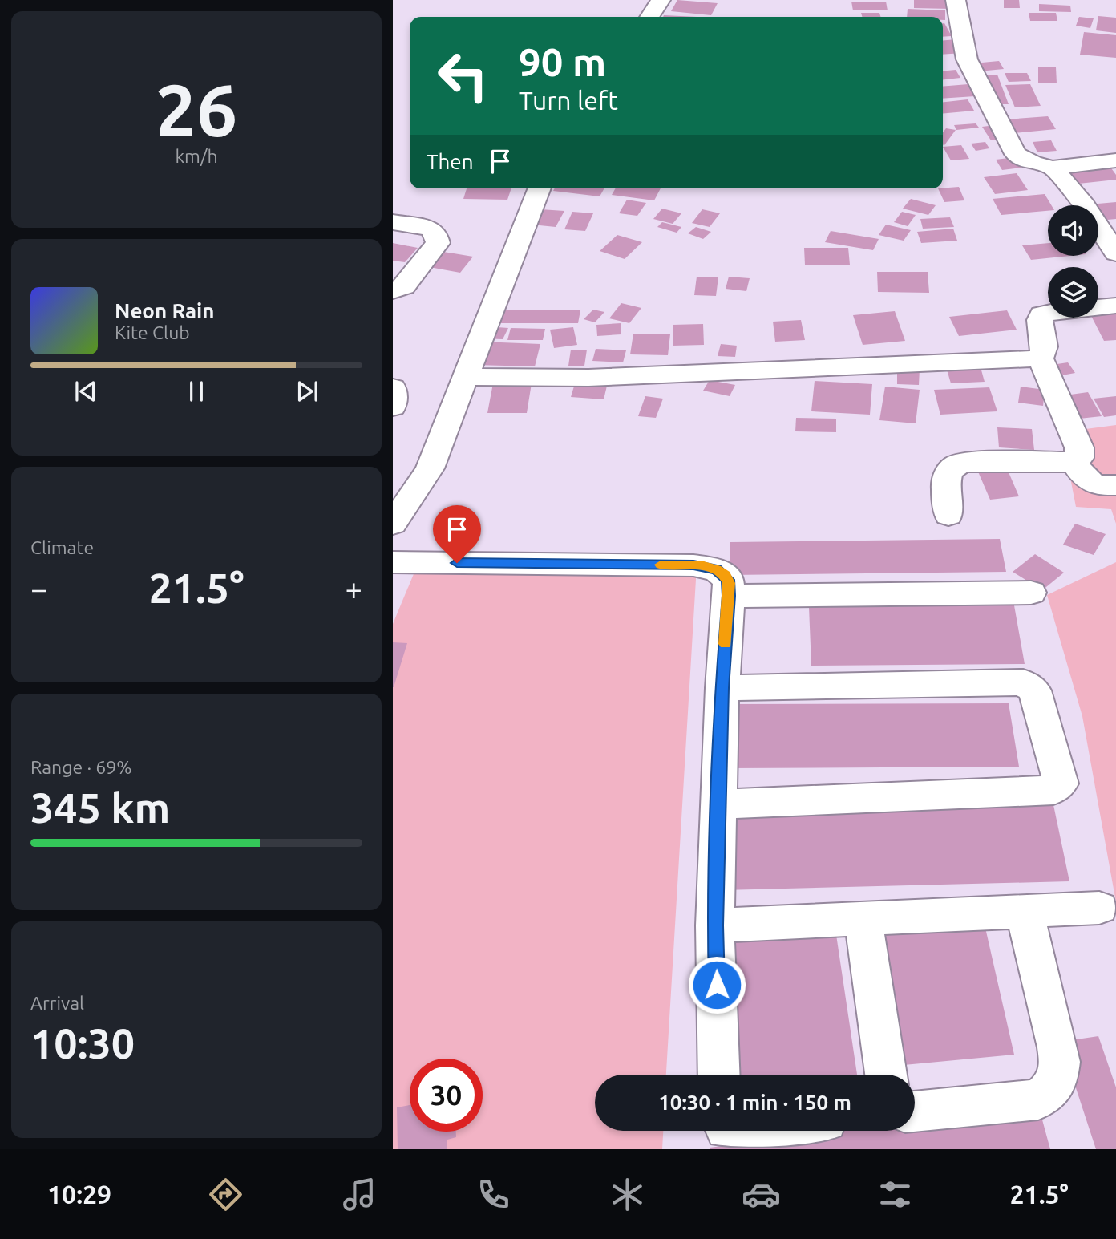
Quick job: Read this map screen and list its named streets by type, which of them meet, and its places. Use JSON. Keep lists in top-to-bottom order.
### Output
{
  "page": {
    "tile": [
      ["26", "km/h"],
      "Climate",
      ["Range · 69%", "345 km"],
      ["Arrival", "10:30"]
    ],
    "turn": ["90 m", "Turn left"],
    "then": "Then",
    "song": ["Neon Rain", "Kite Club"],
    "heat": ["−", "21.5°", "+"],
    "limit": "30",
    "trip": "10:30 · 1 min · 150 m",
    "tabs": ["10:29", "21.5°"]
  }
}
